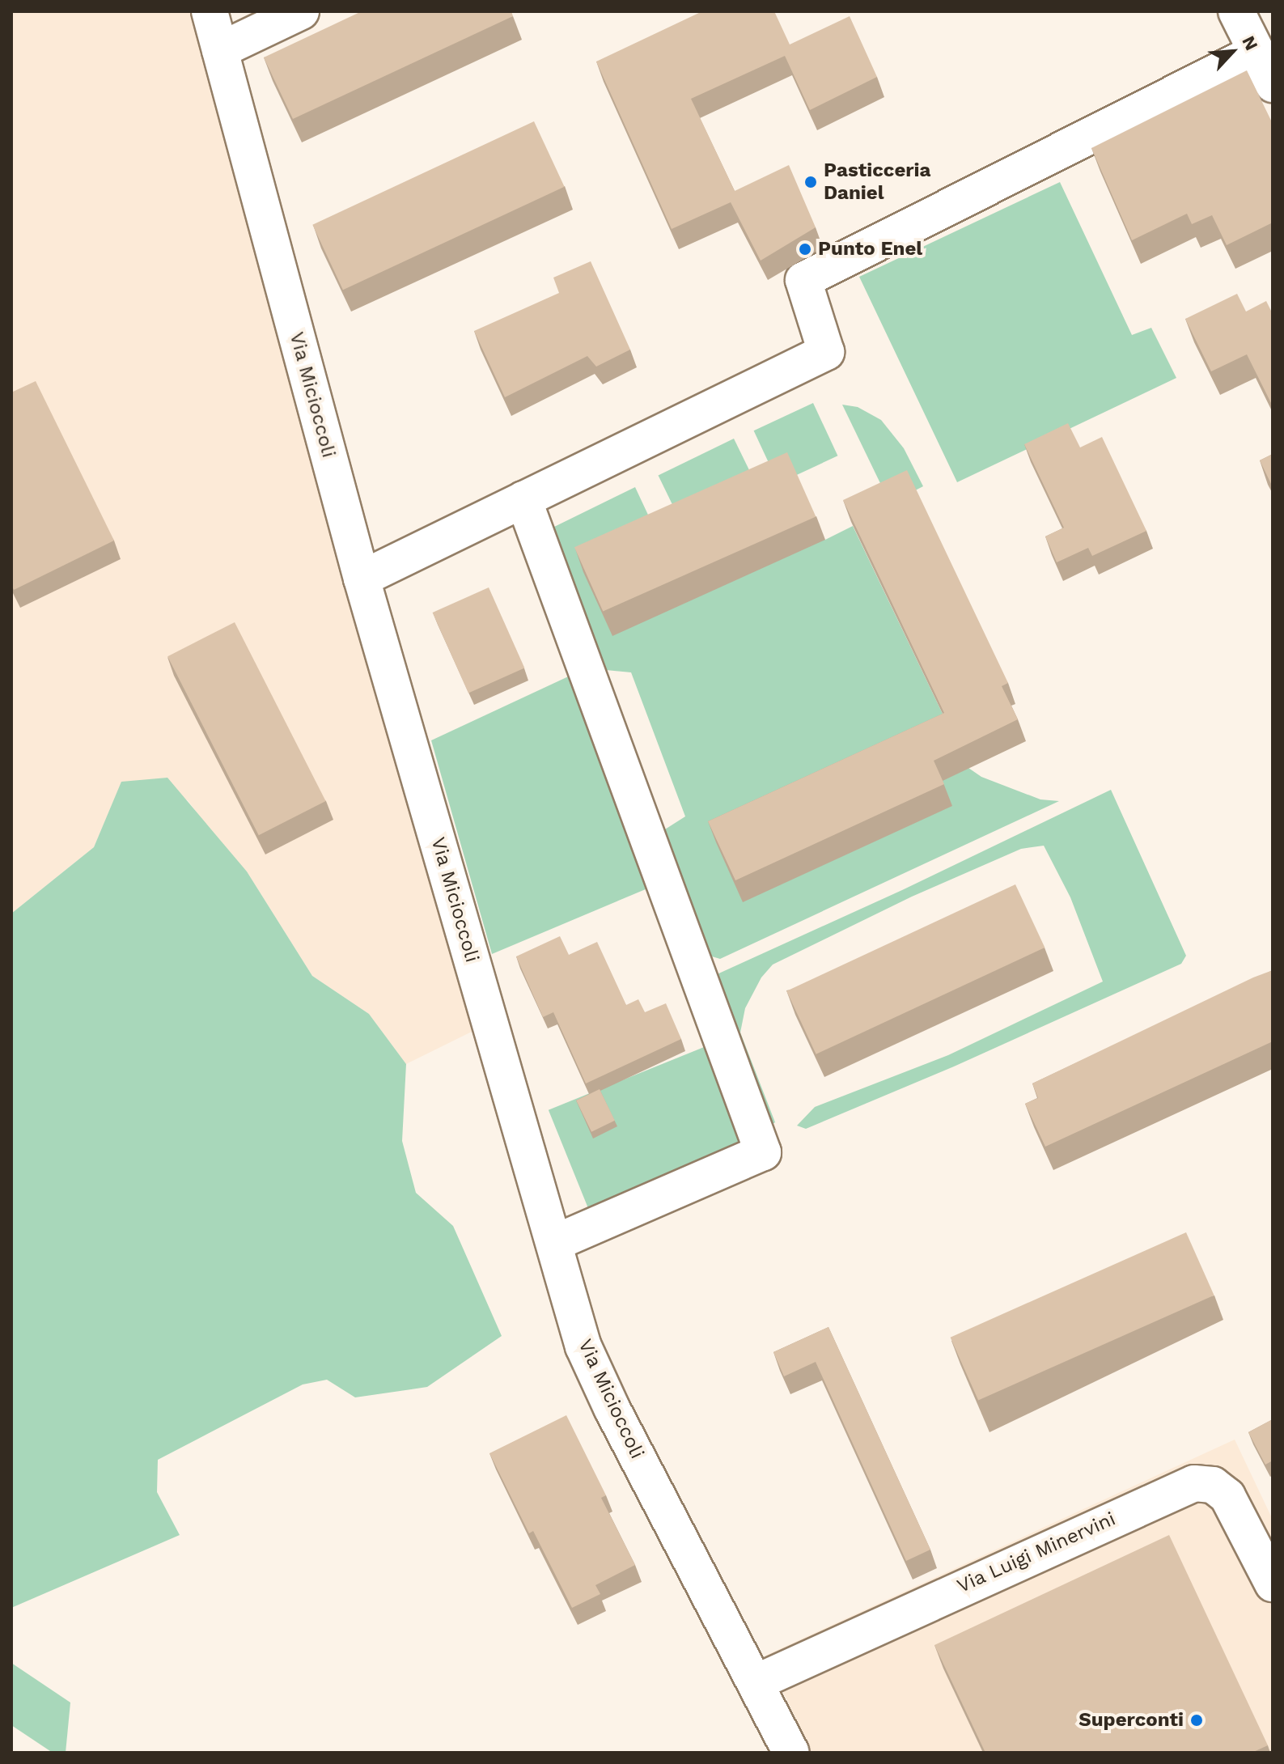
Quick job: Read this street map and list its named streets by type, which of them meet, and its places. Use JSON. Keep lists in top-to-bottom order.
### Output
{
  "streets": {
    "street": ["Via Micioccoli", "Via Luigi Minervini"]
  },
  "crossings": [
    ["Via Micioccoli", "Via Luigi Minervini"]
  ],
  "places": ["Pasticceria Daniel", "Punto Enel", "Superconti"],
  "north": "top right"
}
